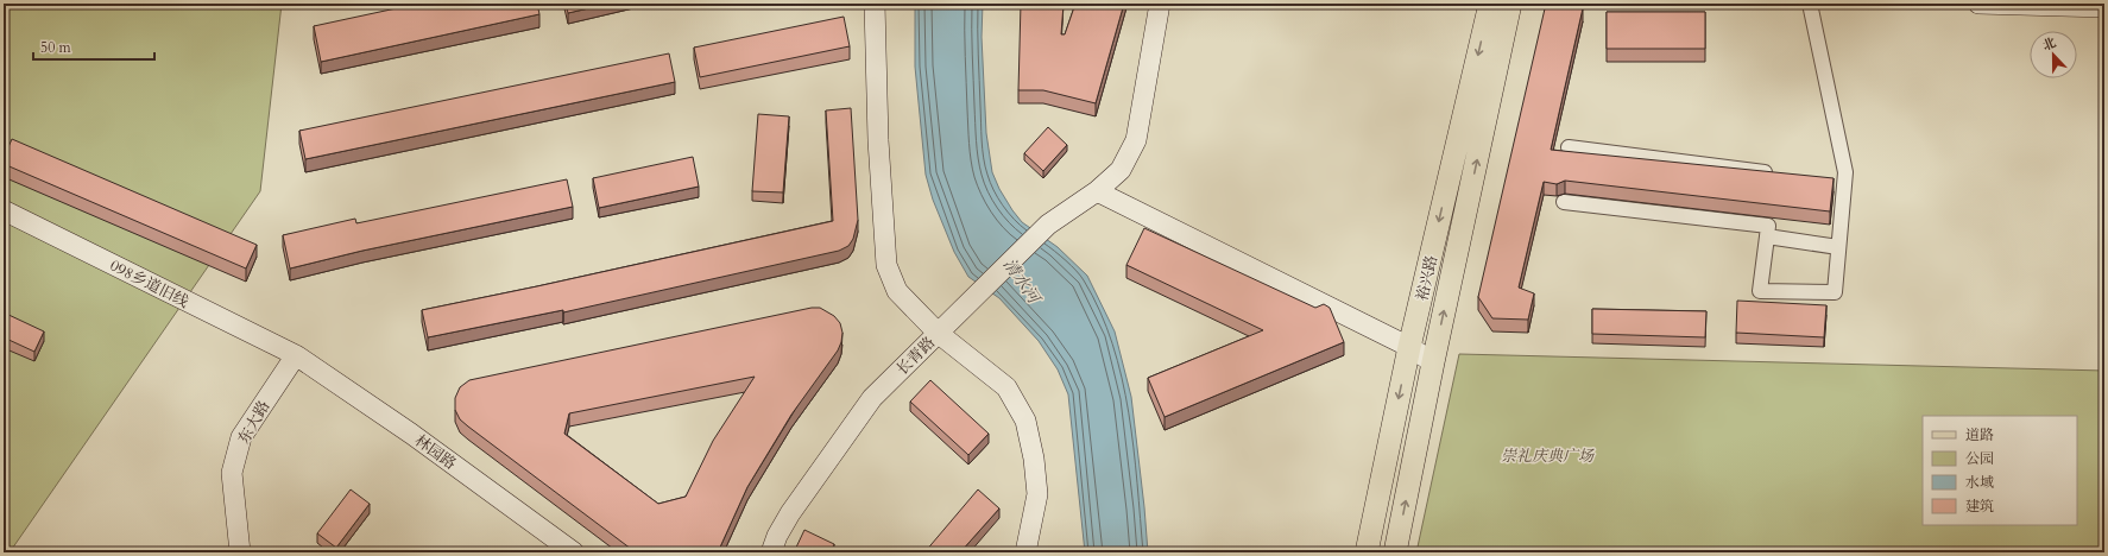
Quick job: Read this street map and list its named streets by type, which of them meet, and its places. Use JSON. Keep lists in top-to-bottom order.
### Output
{
  "streets": {
    "main road": ["裕兴路"],
    "street": [
      "098乡道旧线",
      "长青路",
      "东大路",
      "林园路"
    ]
  },
  "crossings": [
    ["098乡道旧线", "东大路"],
    ["098乡道旧线", "林园路"],
    ["东大路", "林园路"]
  ],
  "water": ["清水河"],
  "parks": ["崇礼庆典广场"],
  "legend": [
    "道路",
    "公园",
    "水域",
    "建筑"
  ],
  "scale_bar": "50 m",
  "north": "top"
}
